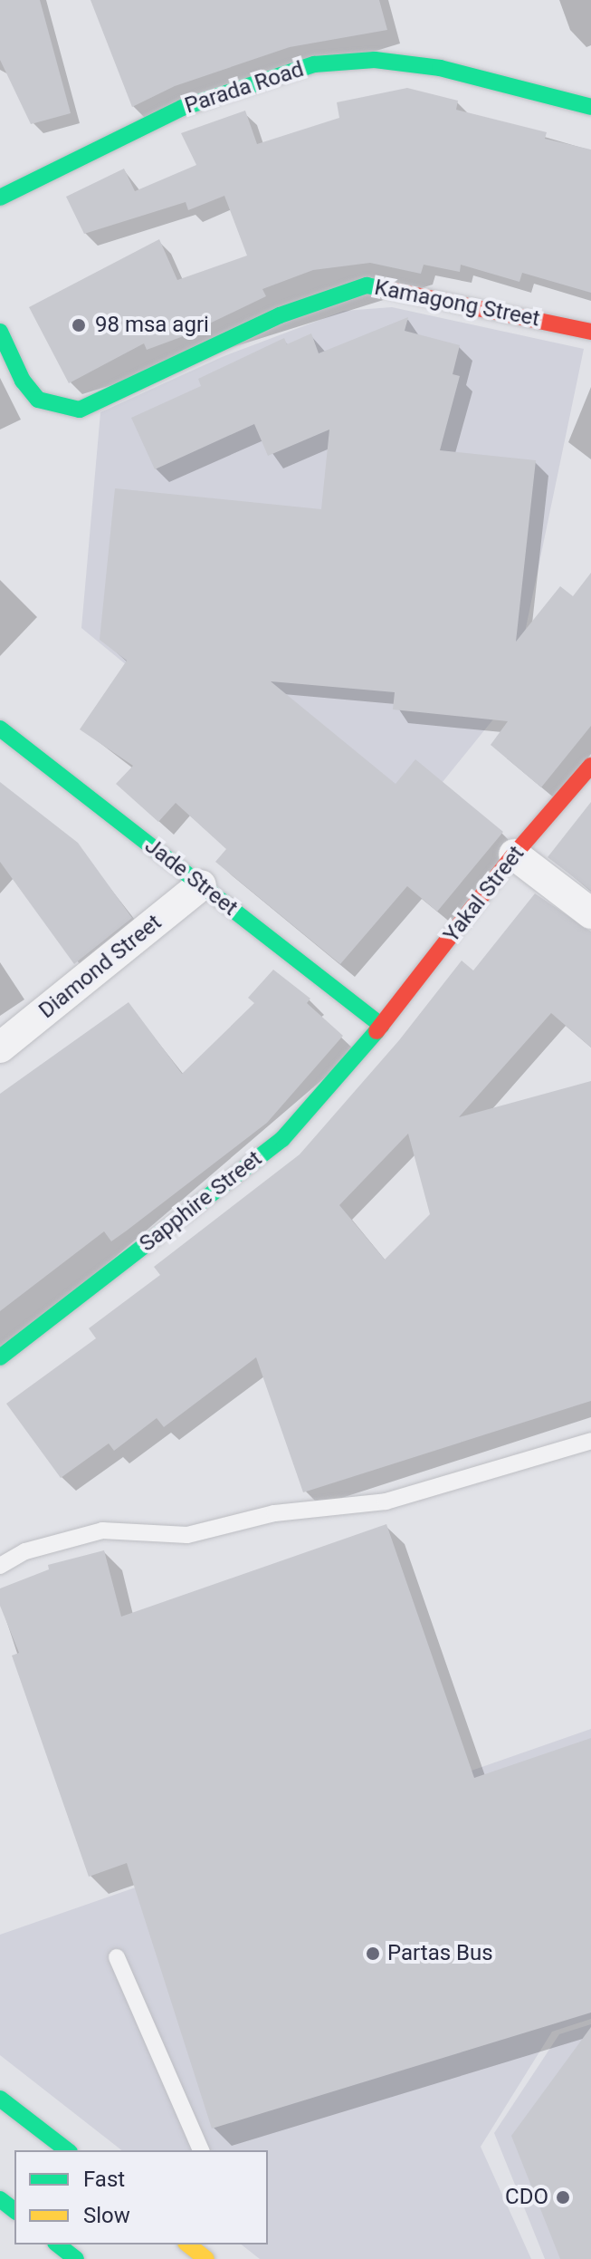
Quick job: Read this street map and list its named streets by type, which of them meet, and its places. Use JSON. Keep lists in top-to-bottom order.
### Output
{
  "streets": {
    "main road": [
      "Parada Road",
      "Kamagong Street",
      "Jade Street",
      "Yakal Street",
      "Sapphire Street"
    ],
    "street": ["Diamond Street"]
  },
  "crossings": [
    ["Jade Street", "Yakal Street"],
    ["Jade Street", "Diamond Street"],
    ["Jade Street", "Sapphire Street"],
    ["Yakal Street", "Sapphire Street"]
  ],
  "places": ["98 msa agri", "Partas Bus", "CDO"],
  "legend": ["Fast", "Slow"]
}
